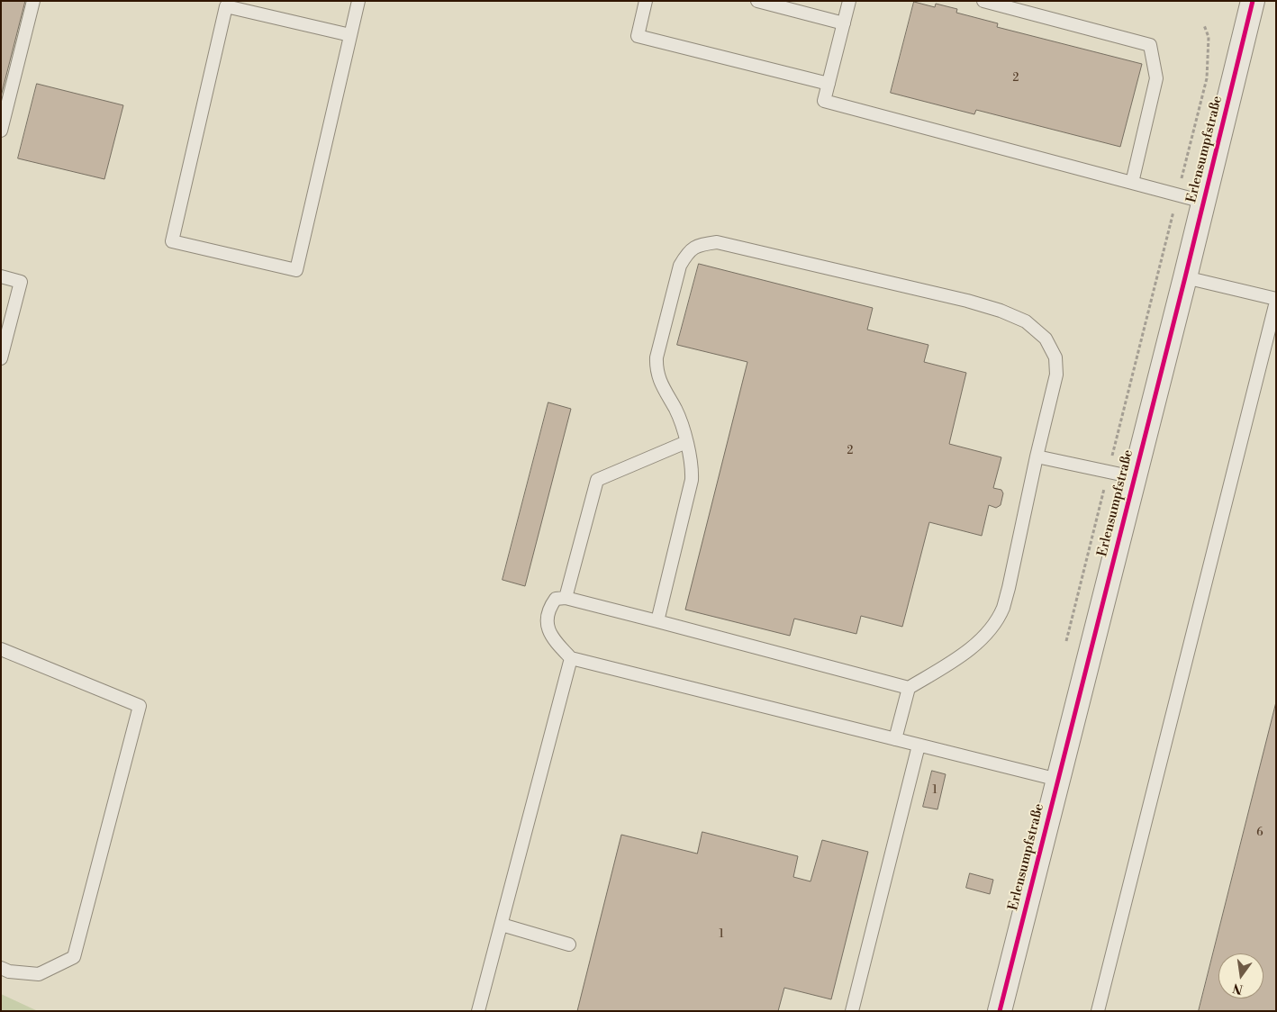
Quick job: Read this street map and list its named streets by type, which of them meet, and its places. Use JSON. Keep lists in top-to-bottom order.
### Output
{
  "streets": {
    "street": ["Erlensumpfstraße"]
  },
  "house_numbers": [
    "2",
    "2",
    "1",
    "6",
    "1"
  ],
  "north": "bottom"
}
